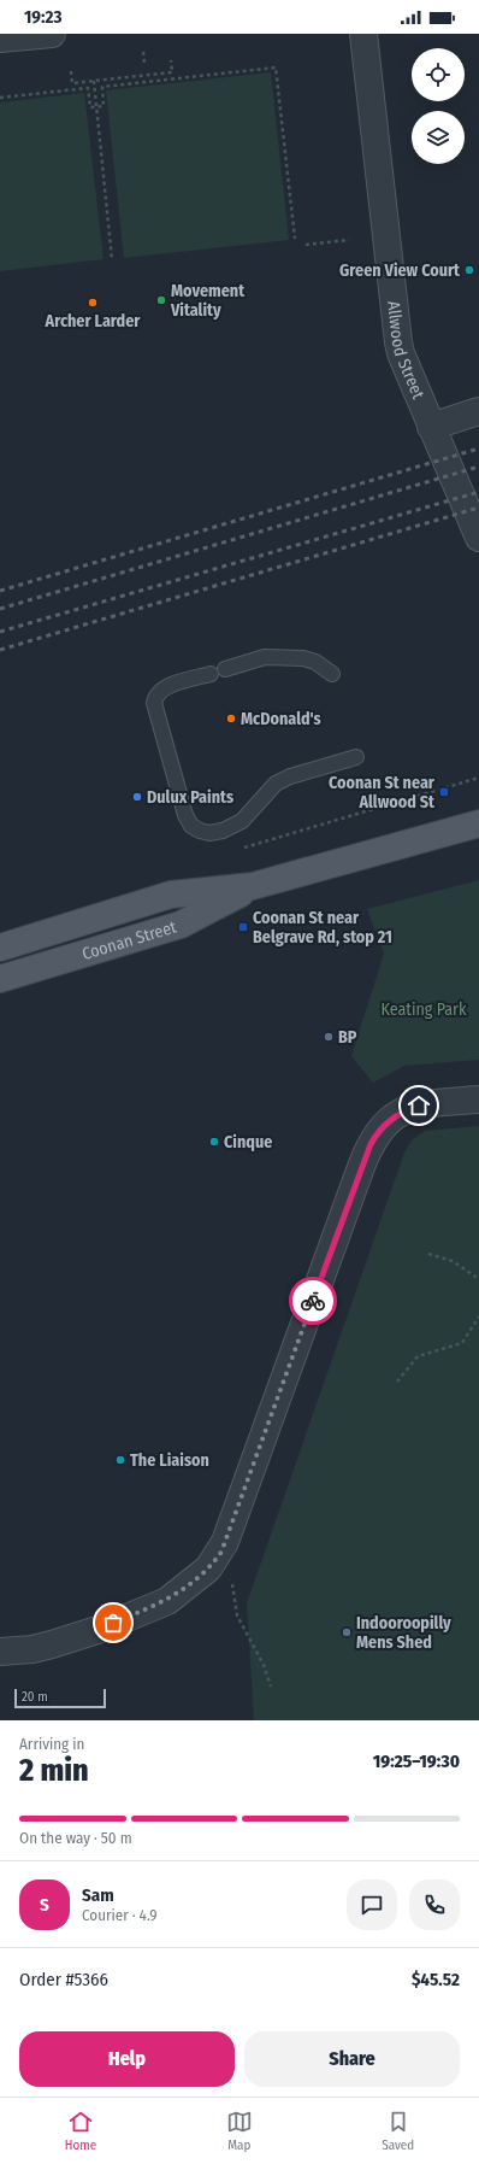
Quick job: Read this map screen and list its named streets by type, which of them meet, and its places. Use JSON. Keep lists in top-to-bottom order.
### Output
{
  "streets": {
    "main road": ["Coonan Street"],
    "street": ["Allwood Street"]
  },
  "parks": ["Keating Park"],
  "places": {
    "other": [
      "Green View Court",
      "Movement Vitality",
      "Archer Larder",
      "McDonald's",
      "Dulux Paints",
      "BP",
      "Cinque",
      "The Liaison",
      "Indooroopilly Mens Shed"
    ],
    "transit": ["Coonan St near Allwood St", "Coonan St near Belgrave Rd, stop 21"]
  },
  "scale_bar": "20 m",
  "page": {
    "status": "19:23",
    "scale": "20 m",
    "heading": ["2 min", "Arriving in", "19:25–19:30"],
    "panel": [
      "Sam",
      "Courier · 4.9",
      "Order #5366",
      "$45.52"
    ],
    "bar": "On the way · 50 m",
    "round": "S",
    "buttons": ["Help", "Share"],
    "tabs": ["Home", "Map", "Saved"]
  }
}
